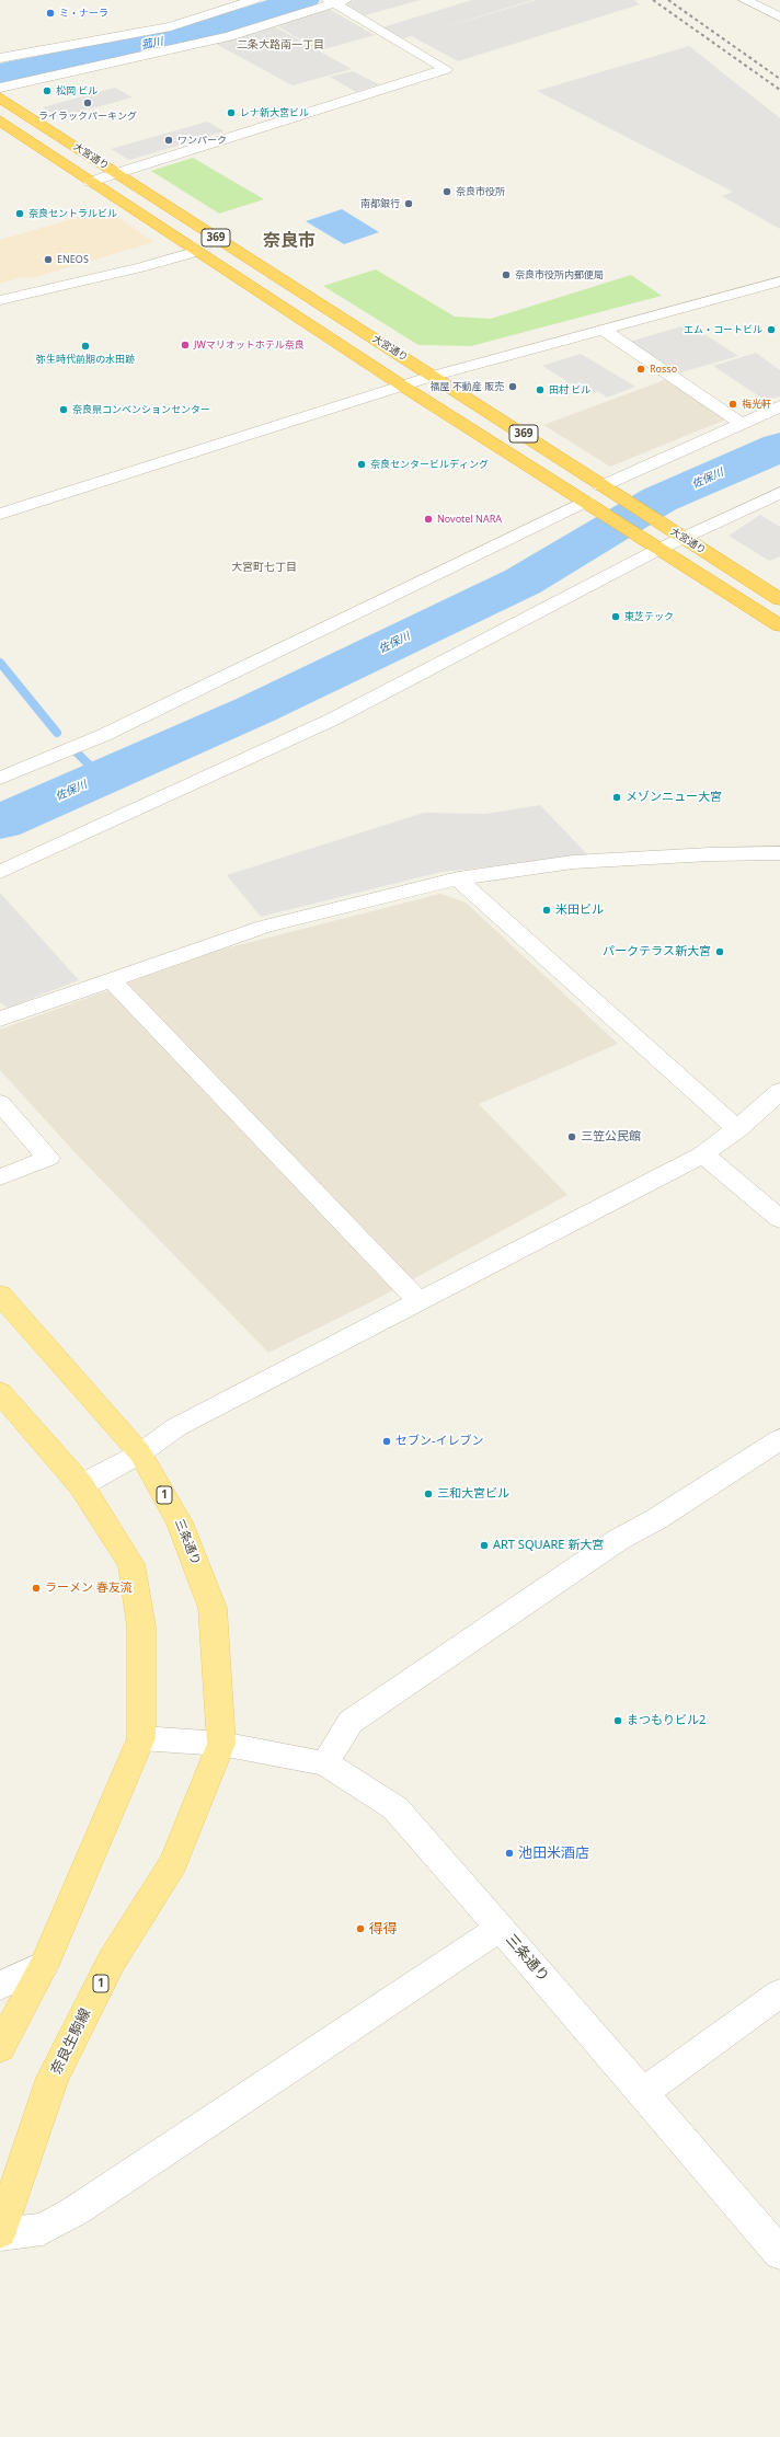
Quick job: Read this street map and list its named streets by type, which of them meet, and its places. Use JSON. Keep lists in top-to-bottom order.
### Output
{
  "streets": {
    "highway": ["大宮通り", "369"],
    "main road": ["1", "三条通り", "奈良生駒線"]
  },
  "crossings": [
    ["三条通り", "奈良生駒線"]
  ],
  "districts": ["二条大路南一丁目", "奈良市", "大宮町七丁目"],
  "water": ["菰川", "佐保川"],
  "places": [
    "ミ・ナーラ",
    "松岡 ビル",
    "ライラックパーキング",
    "レナ新大宮ビル",
    "ワンパーク",
    "奈良市役所",
    "南都銀行",
    "奈良セントラルビル",
    "ENEOS",
    "奈良市役所内郵便局",
    "エム・コートビル",
    "JWマリオットホテル奈良",
    "弥生時代前期の水田跡",
    "Rosso",
    "福屋 不動産 販売",
    "田村 ビル",
    "梅光軒",
    "奈良県コンベンションセンター",
    "奈良センタービルディング",
    "Novotel NARA",
    "東芝テック",
    "メゾンニュー大宮",
    "米田ビル",
    "パークテラス新大宮",
    "三笠公民館",
    "セブン-イレブン",
    "三和大宮ビル",
    "ART SQUARE 新大宮",
    "ラーメン 春友流",
    "まつもりビル2",
    "池田米酒店",
    "得得"
  ]
}
